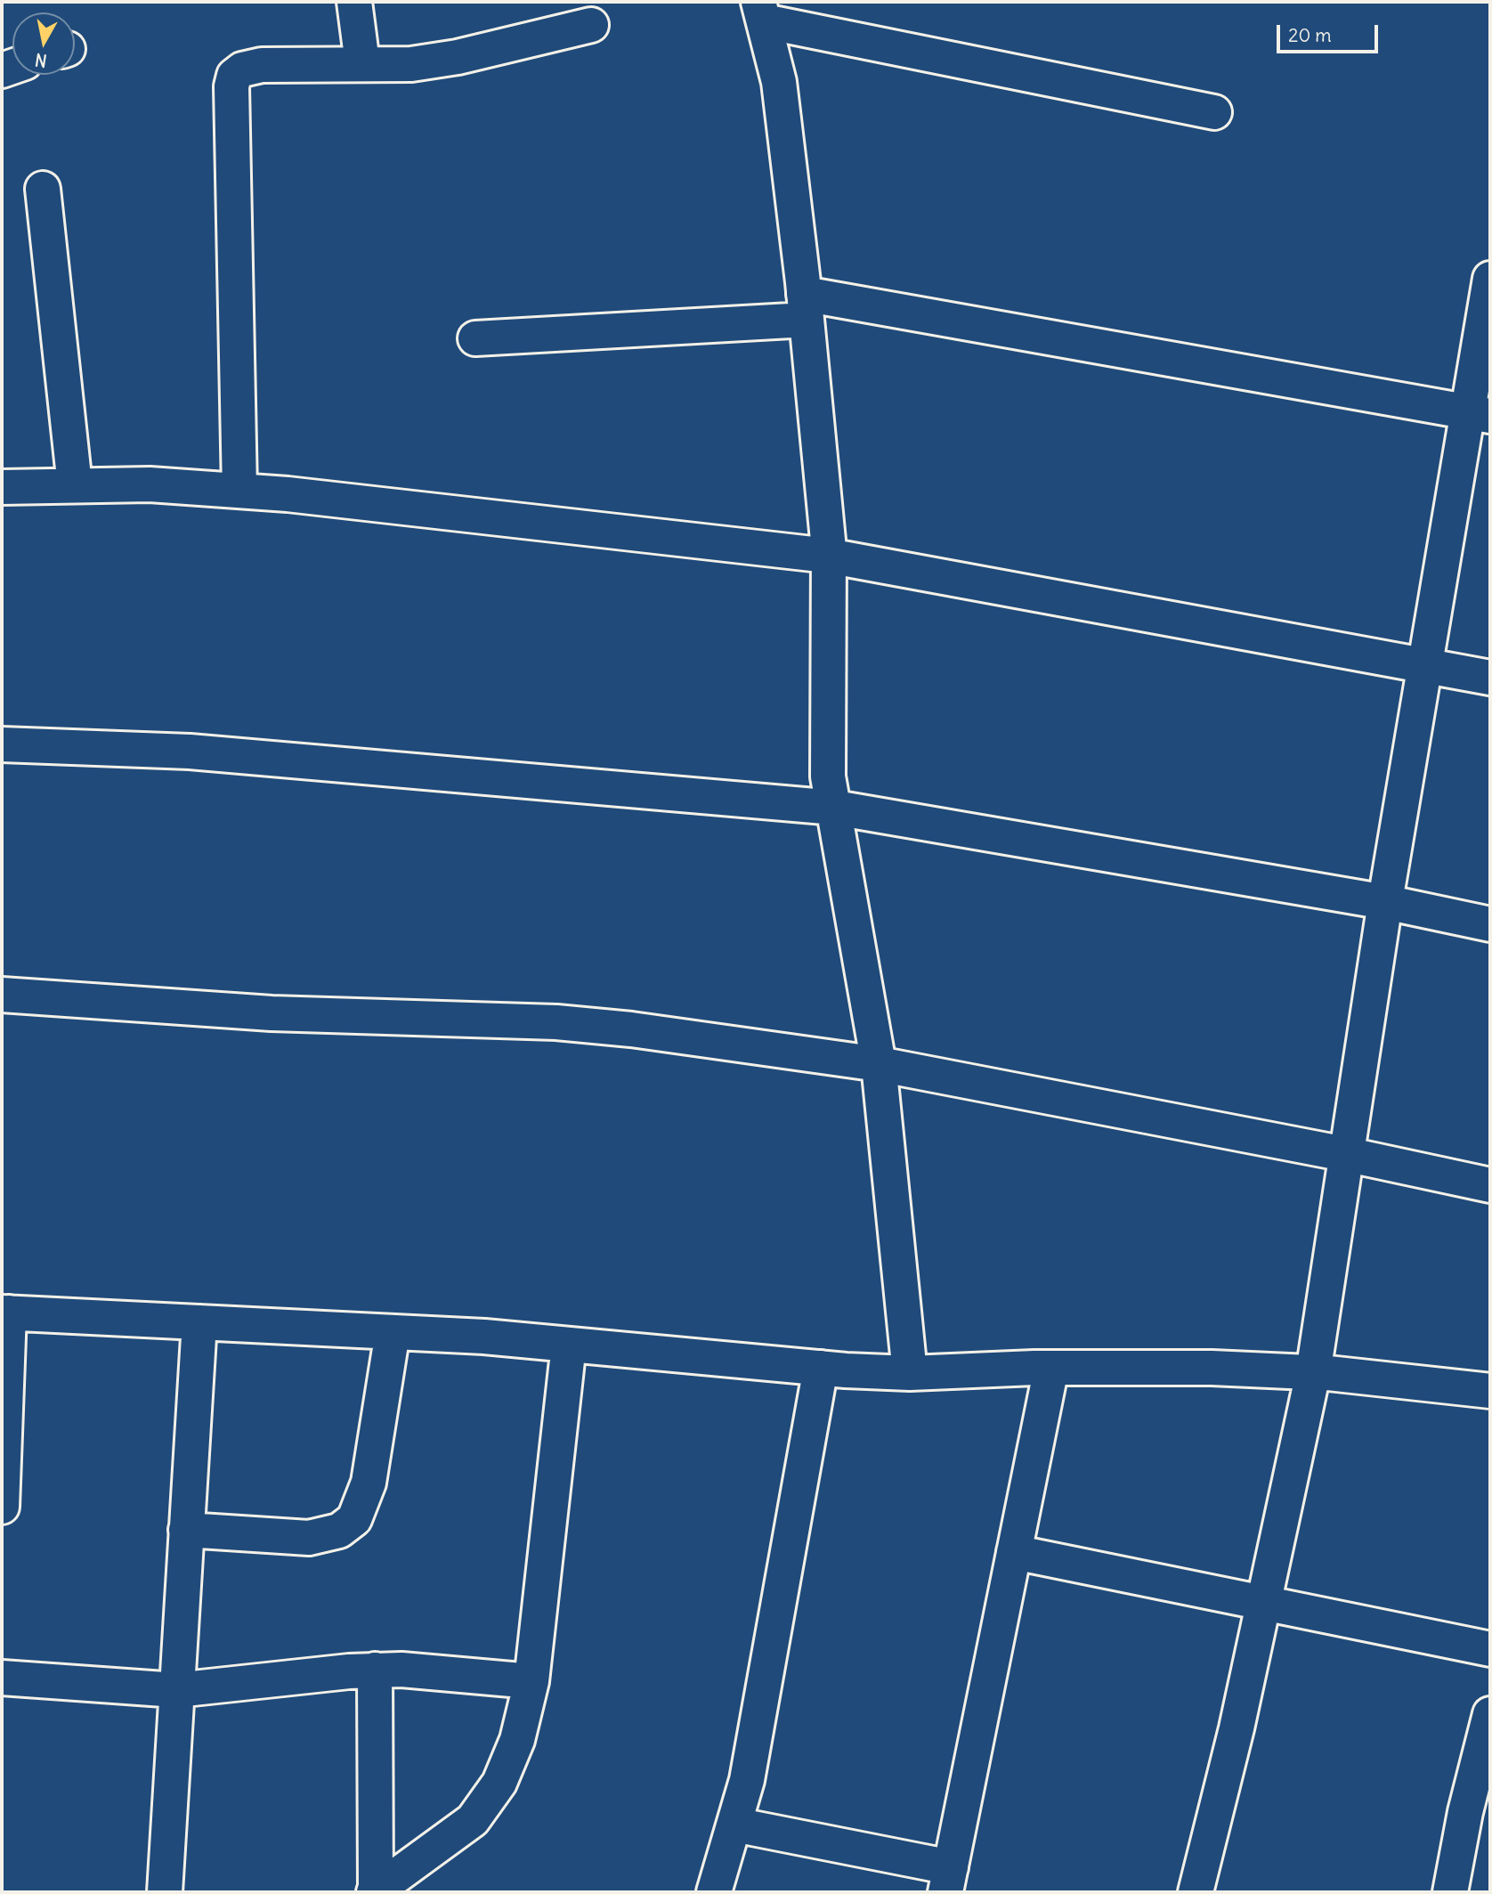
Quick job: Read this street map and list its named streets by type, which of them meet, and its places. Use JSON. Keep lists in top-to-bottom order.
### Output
{
  "scale_bar": "20 m",
  "north": "bottom"
}
